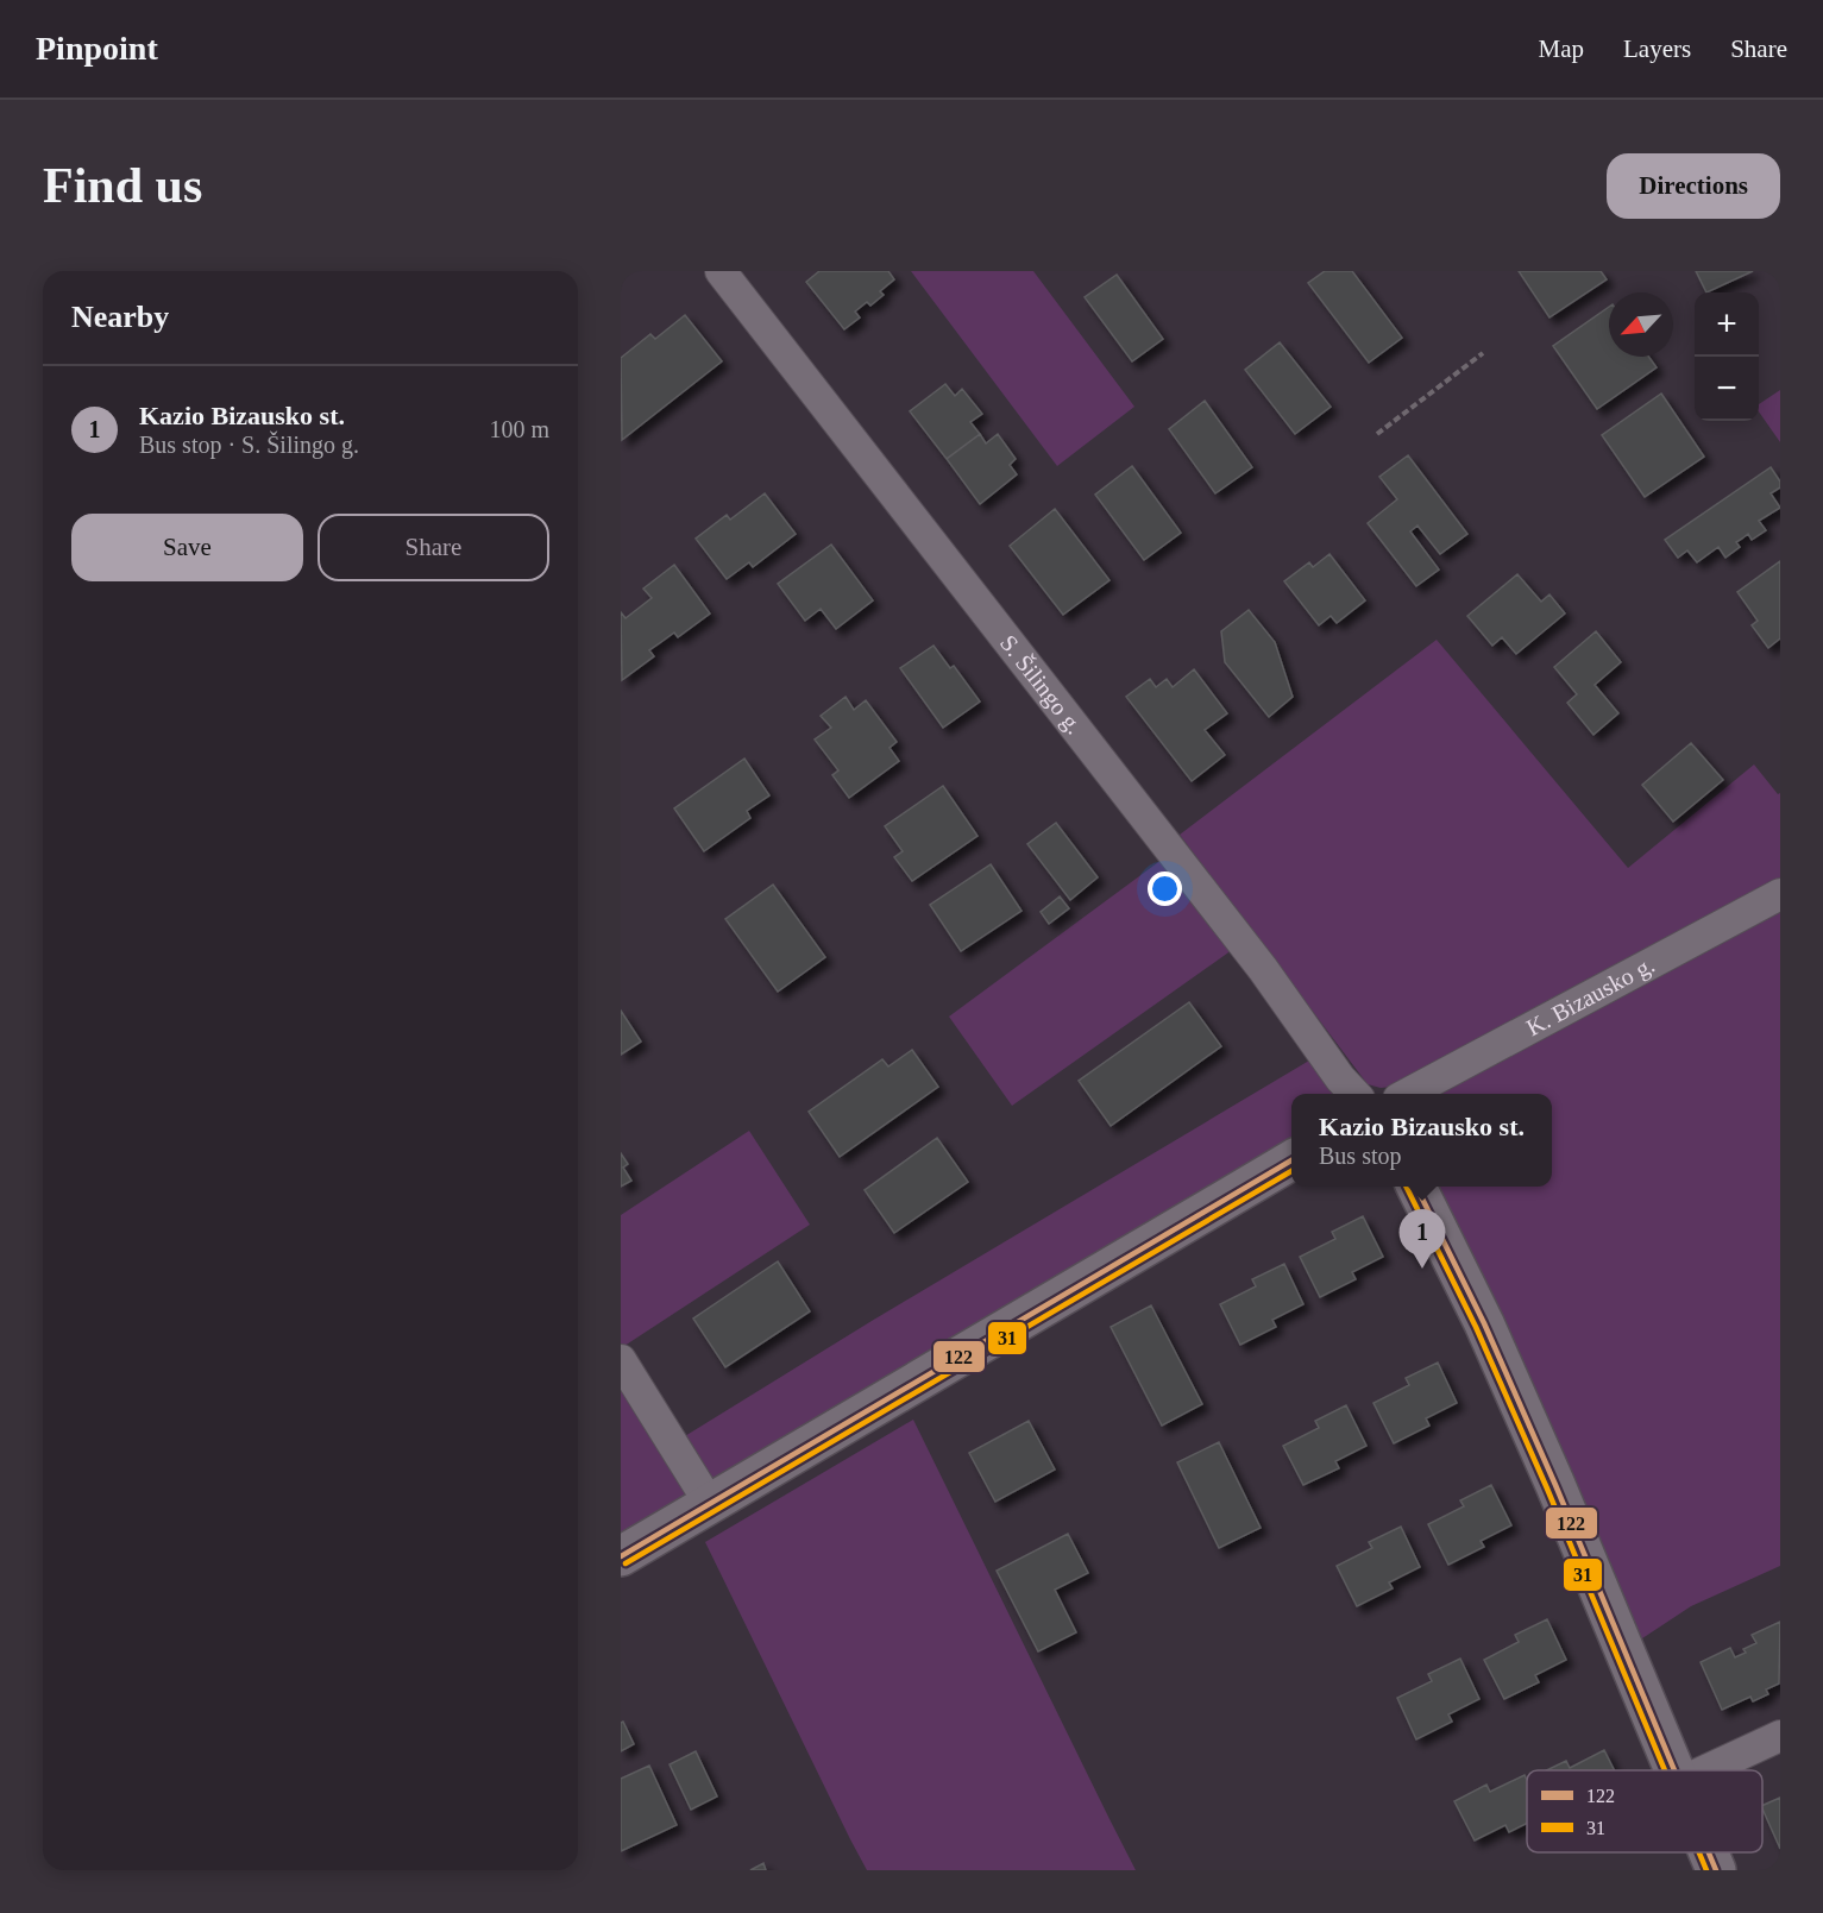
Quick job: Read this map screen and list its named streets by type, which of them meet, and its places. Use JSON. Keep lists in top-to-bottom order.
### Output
{
  "streets": {
    "street": ["S. Šilingo g.", "K. Bizausko g."]
  },
  "lines": ["transit line 122", "transit line 31"],
  "legend": ["122", "31"],
  "north": "bottom left",
  "page": {
    "header": "Pinpoint",
    "nav": ["Map", "Layers", "Share"],
    "buttons": [
      "Directions",
      ["Save", "Share"]
    ],
    "title": "Find us",
    "heading": "Nearby",
    "map_buttons": ["+", "−"],
    "list": [
      {
        "mark": "1",
        "name": "Kazio Bizausko st.",
        "note": "Bus stop · S. Šilingo g.",
        "value": "100 m"
      }
    ],
    "popup": ["Kazio Bizausko st.", "Bus stop"],
    "pins": "1"
  }
}
